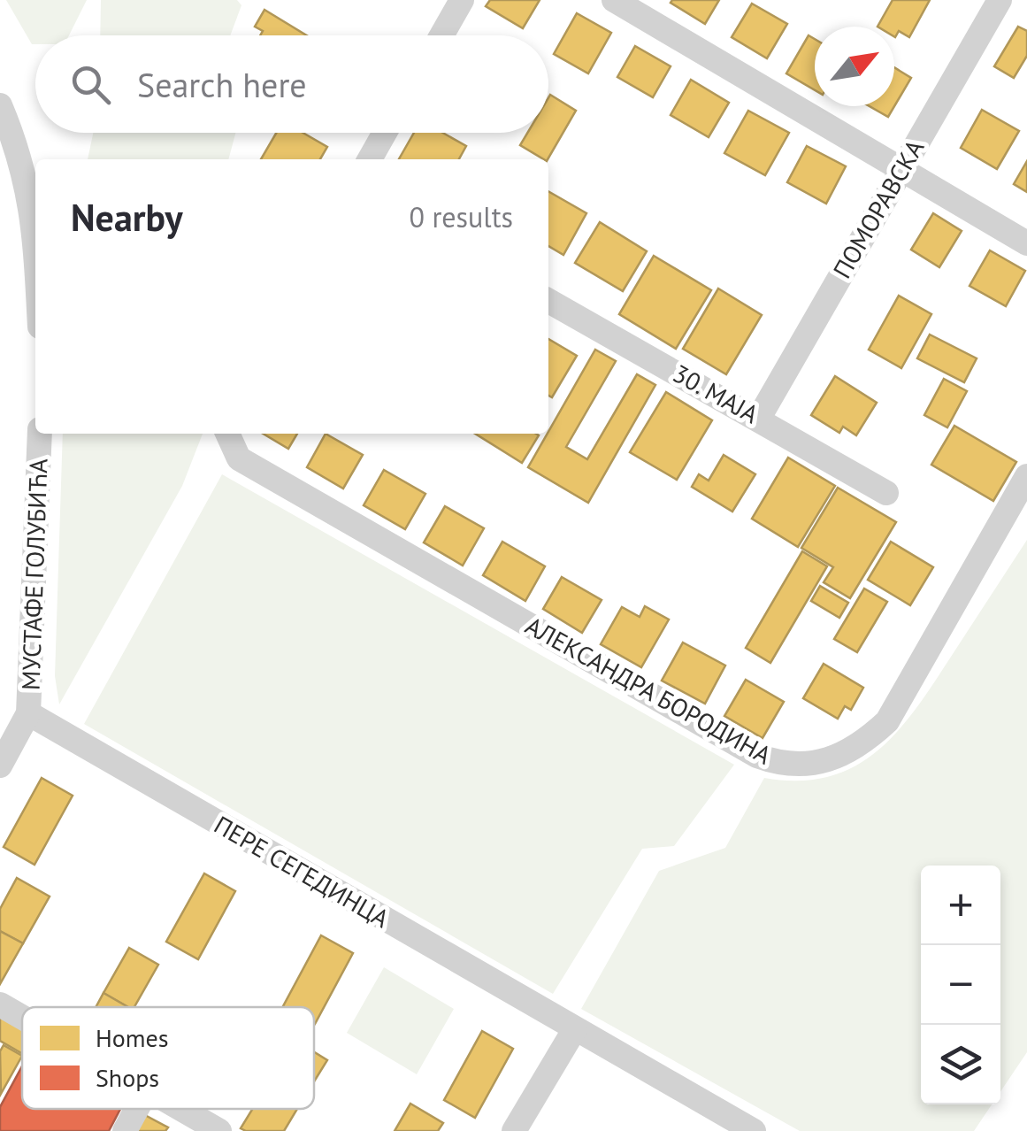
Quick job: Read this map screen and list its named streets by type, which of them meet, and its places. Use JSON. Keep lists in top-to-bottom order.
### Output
{
  "streets": {
    "street": [
      "ПОМОРАВСКА",
      "30. МАЈА",
      "МУСТАФЕ ГОЛУБИЋА",
      "АЛЕКСАНДРА БОРОДИНА",
      "ПЕРЕ СЕГЕДИНЦА"
    ]
  },
  "crossings": [
    ["ПОМОРАВСКА", "30. МАЈА"],
    ["МУСТАФЕ ГОЛУБИЋА", "ПЕРЕ СЕГЕДИНЦА"]
  ],
  "legend": ["Homes", "Shops"],
  "north": "top right",
  "page": {
    "search": "Search here",
    "heading": ["Nearby", "0 results"],
    "map_buttons": ["+", "−"]
  }
}
